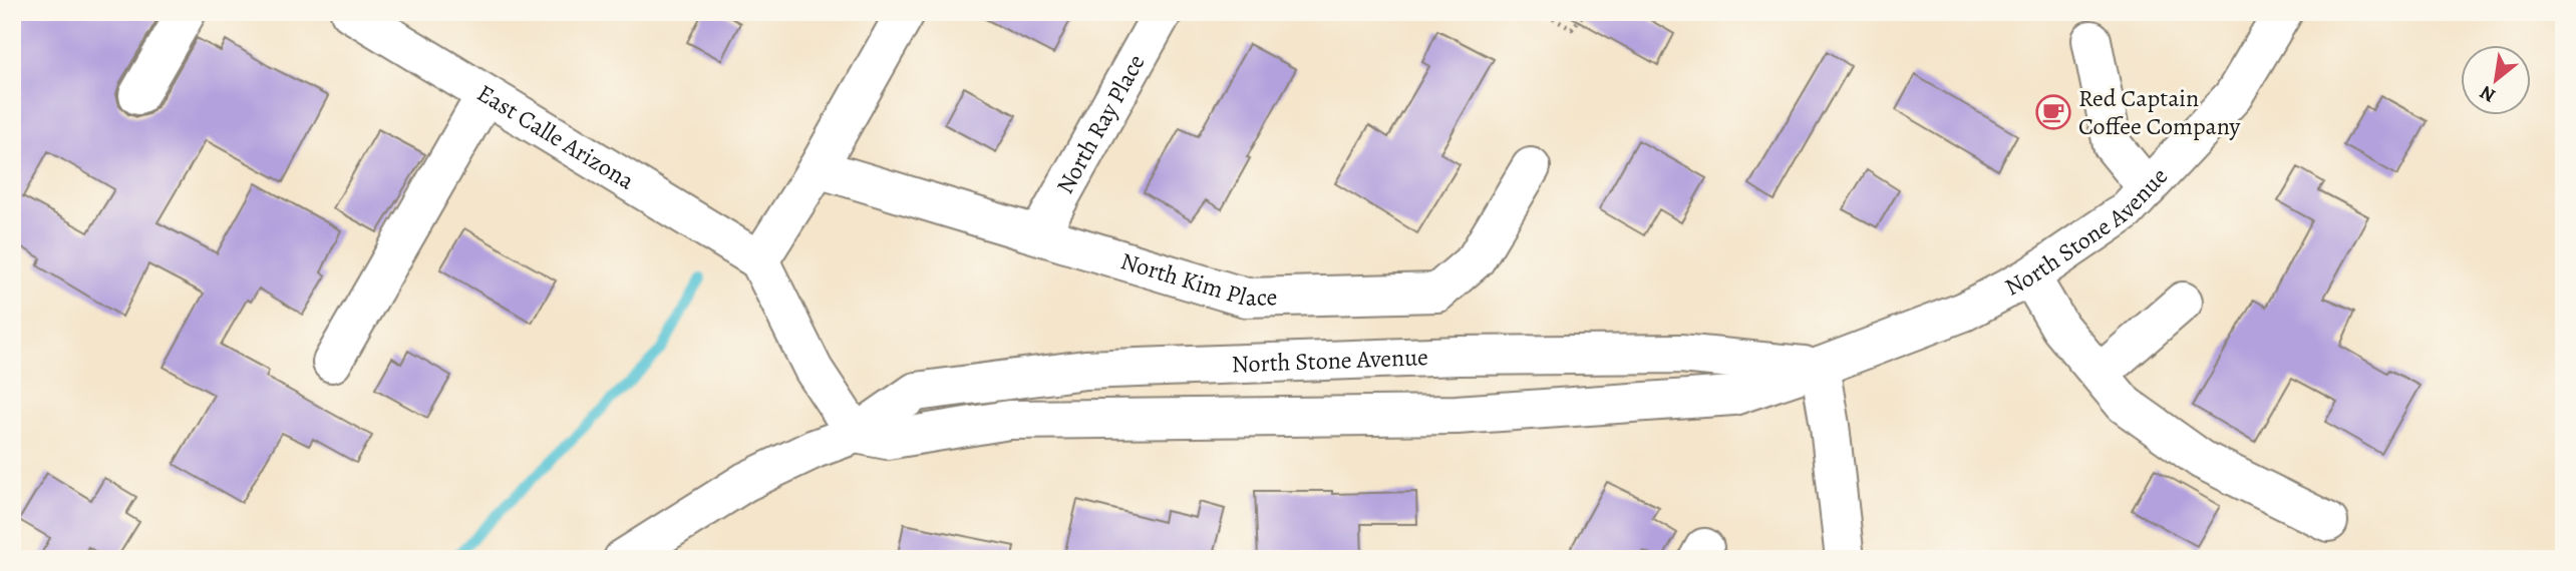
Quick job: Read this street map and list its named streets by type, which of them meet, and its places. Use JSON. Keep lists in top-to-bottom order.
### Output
{
  "streets": {
    "main road": [
      "North Ray Place",
      "East Calle Arizona",
      "North Stone Avenue",
      "North Kim Place"
    ]
  },
  "crossings": [
    ["North Ray Place", "North Kim Place"]
  ],
  "places": {
    "cafe": ["Red Captain Coffee Company"]
  },
  "north": "bottom left"
}
